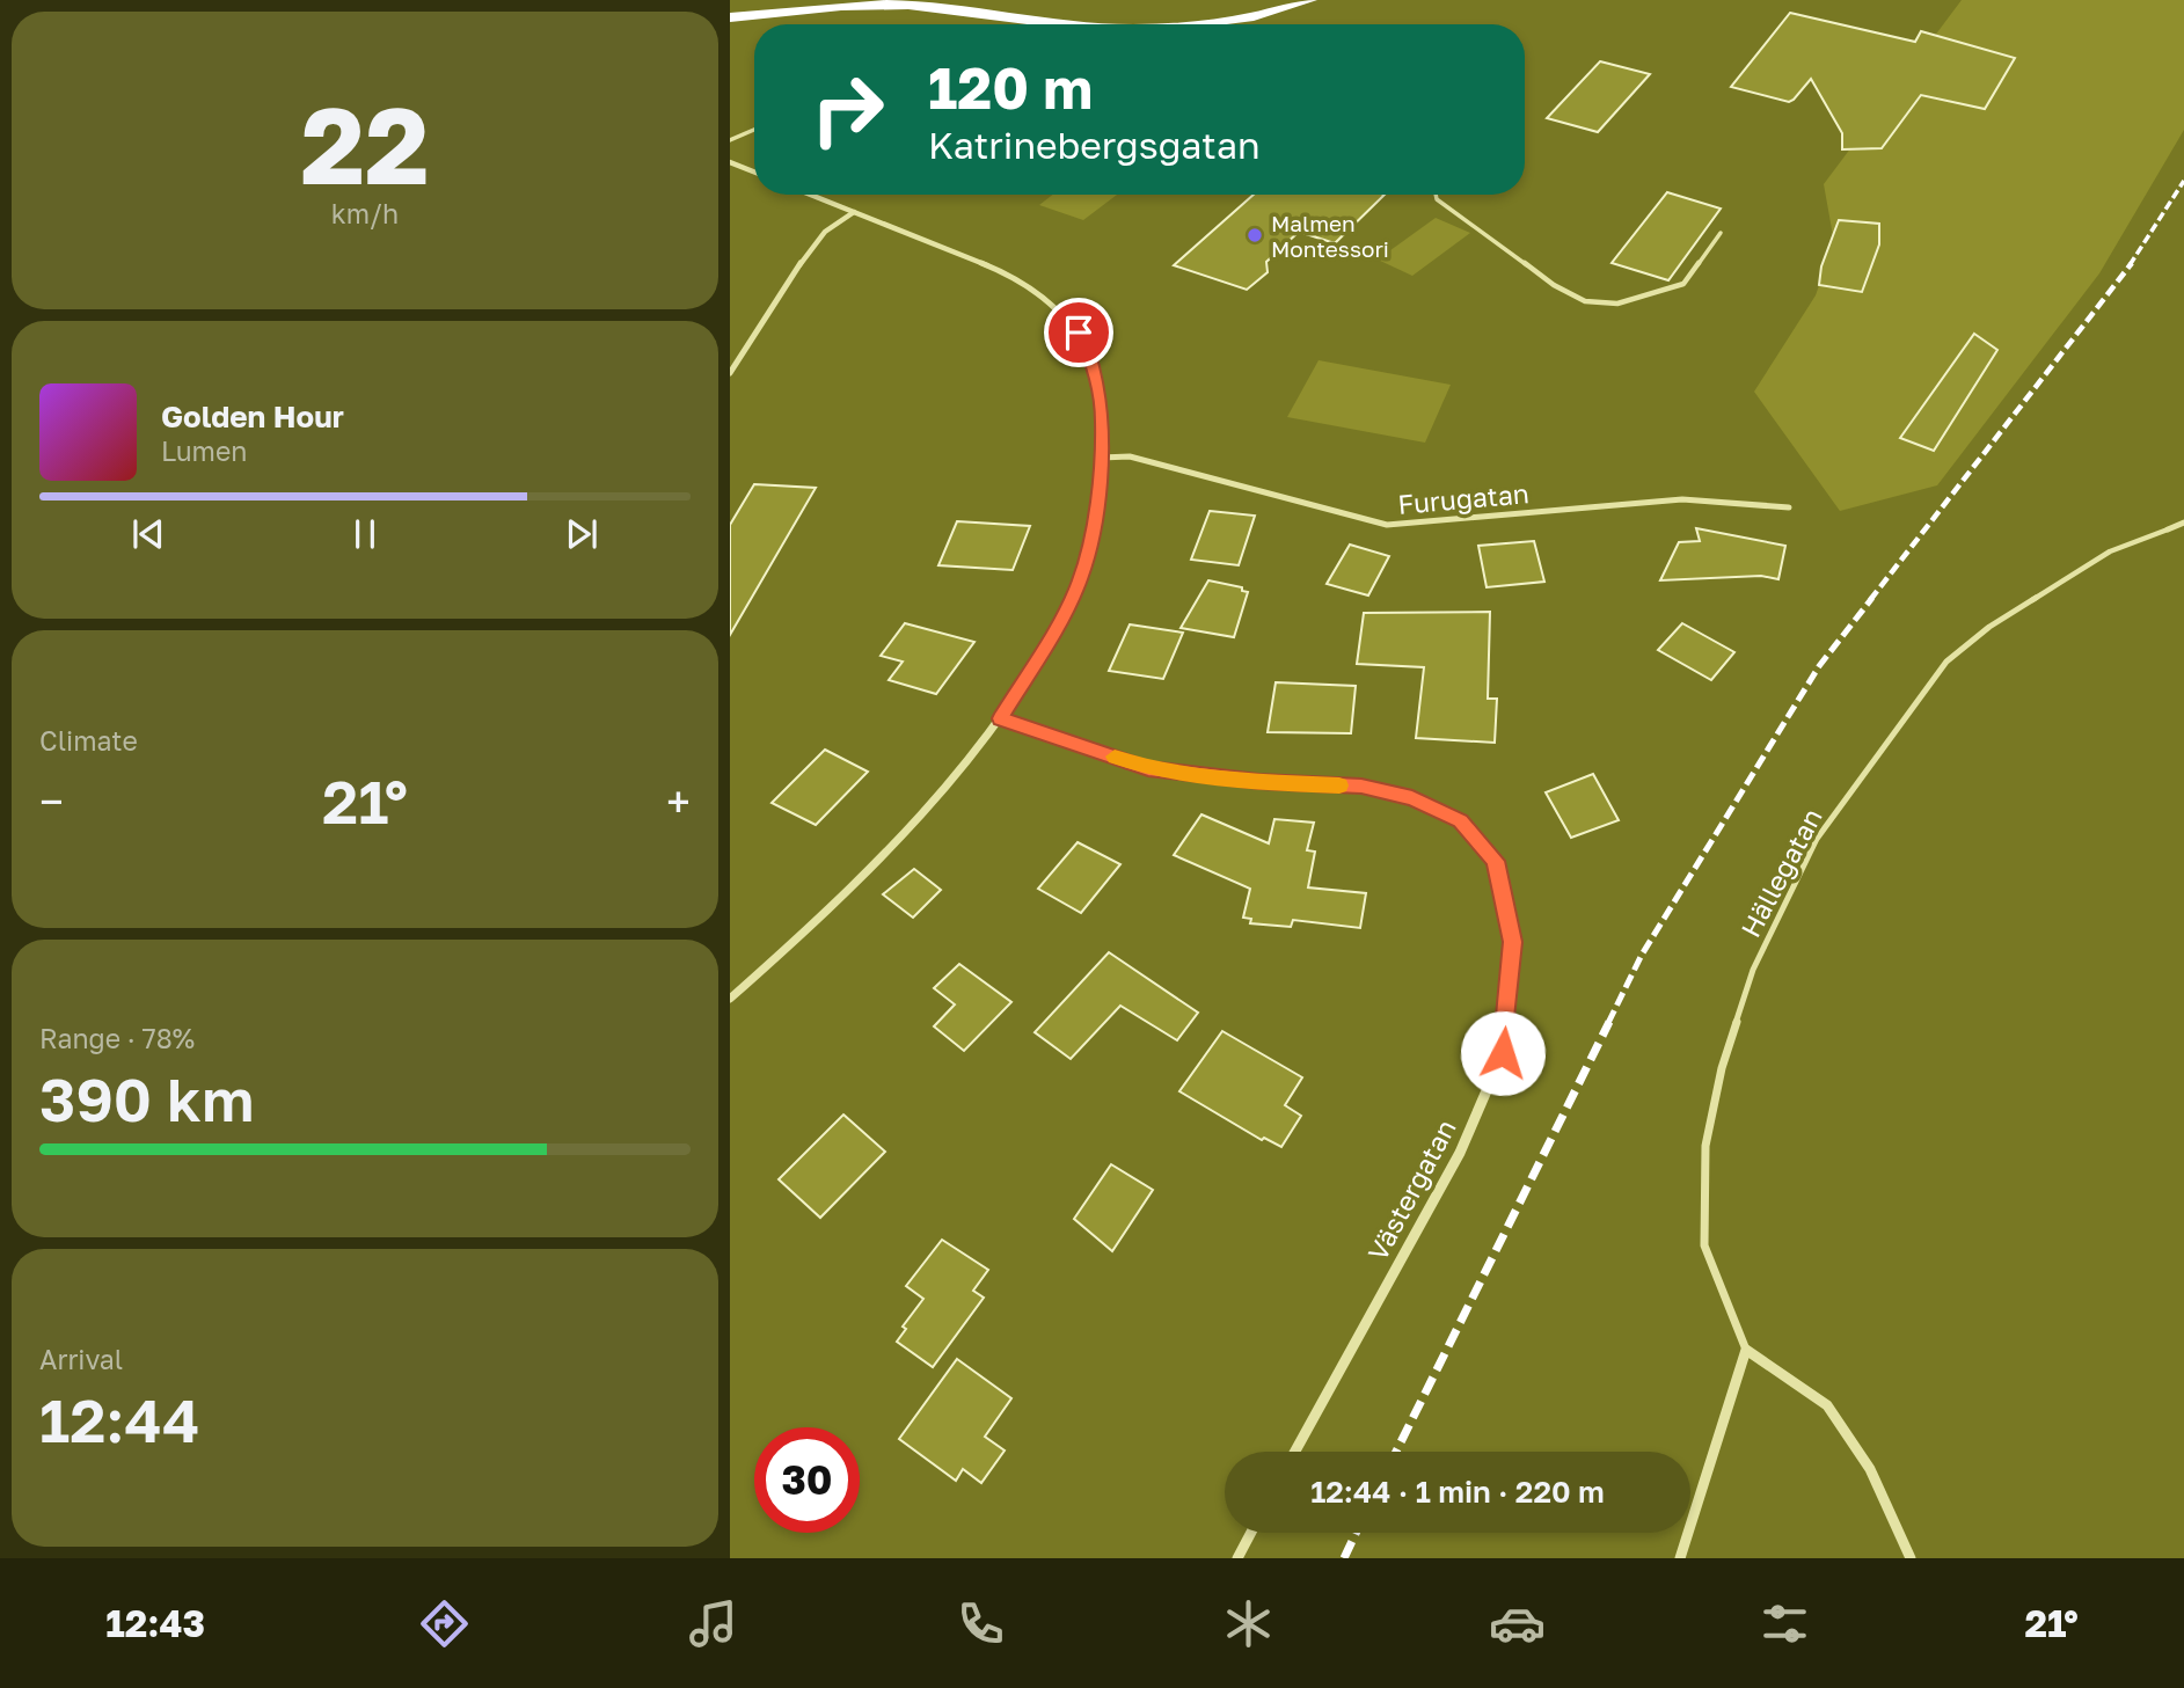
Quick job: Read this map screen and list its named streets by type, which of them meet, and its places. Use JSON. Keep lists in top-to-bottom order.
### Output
{
  "streets": {
    "street": ["Furugatan", "Hällegatan", "Västergatan"]
  },
  "places": ["Malmen Montessori"],
  "page": {
    "tile": [
      ["22", "km/h"],
      "Climate",
      ["Range · 78%", "390 km"],
      ["Arrival", "12:44"]
    ],
    "turn": ["120 m", "Katrinebergsgatan"],
    "song": ["Golden Hour", "Lumen"],
    "heat": ["−", "21°", "+"],
    "limit": "30",
    "trip": "12:44 · 1 min · 220 m",
    "tabs": ["12:43", "21°"]
  }
}
